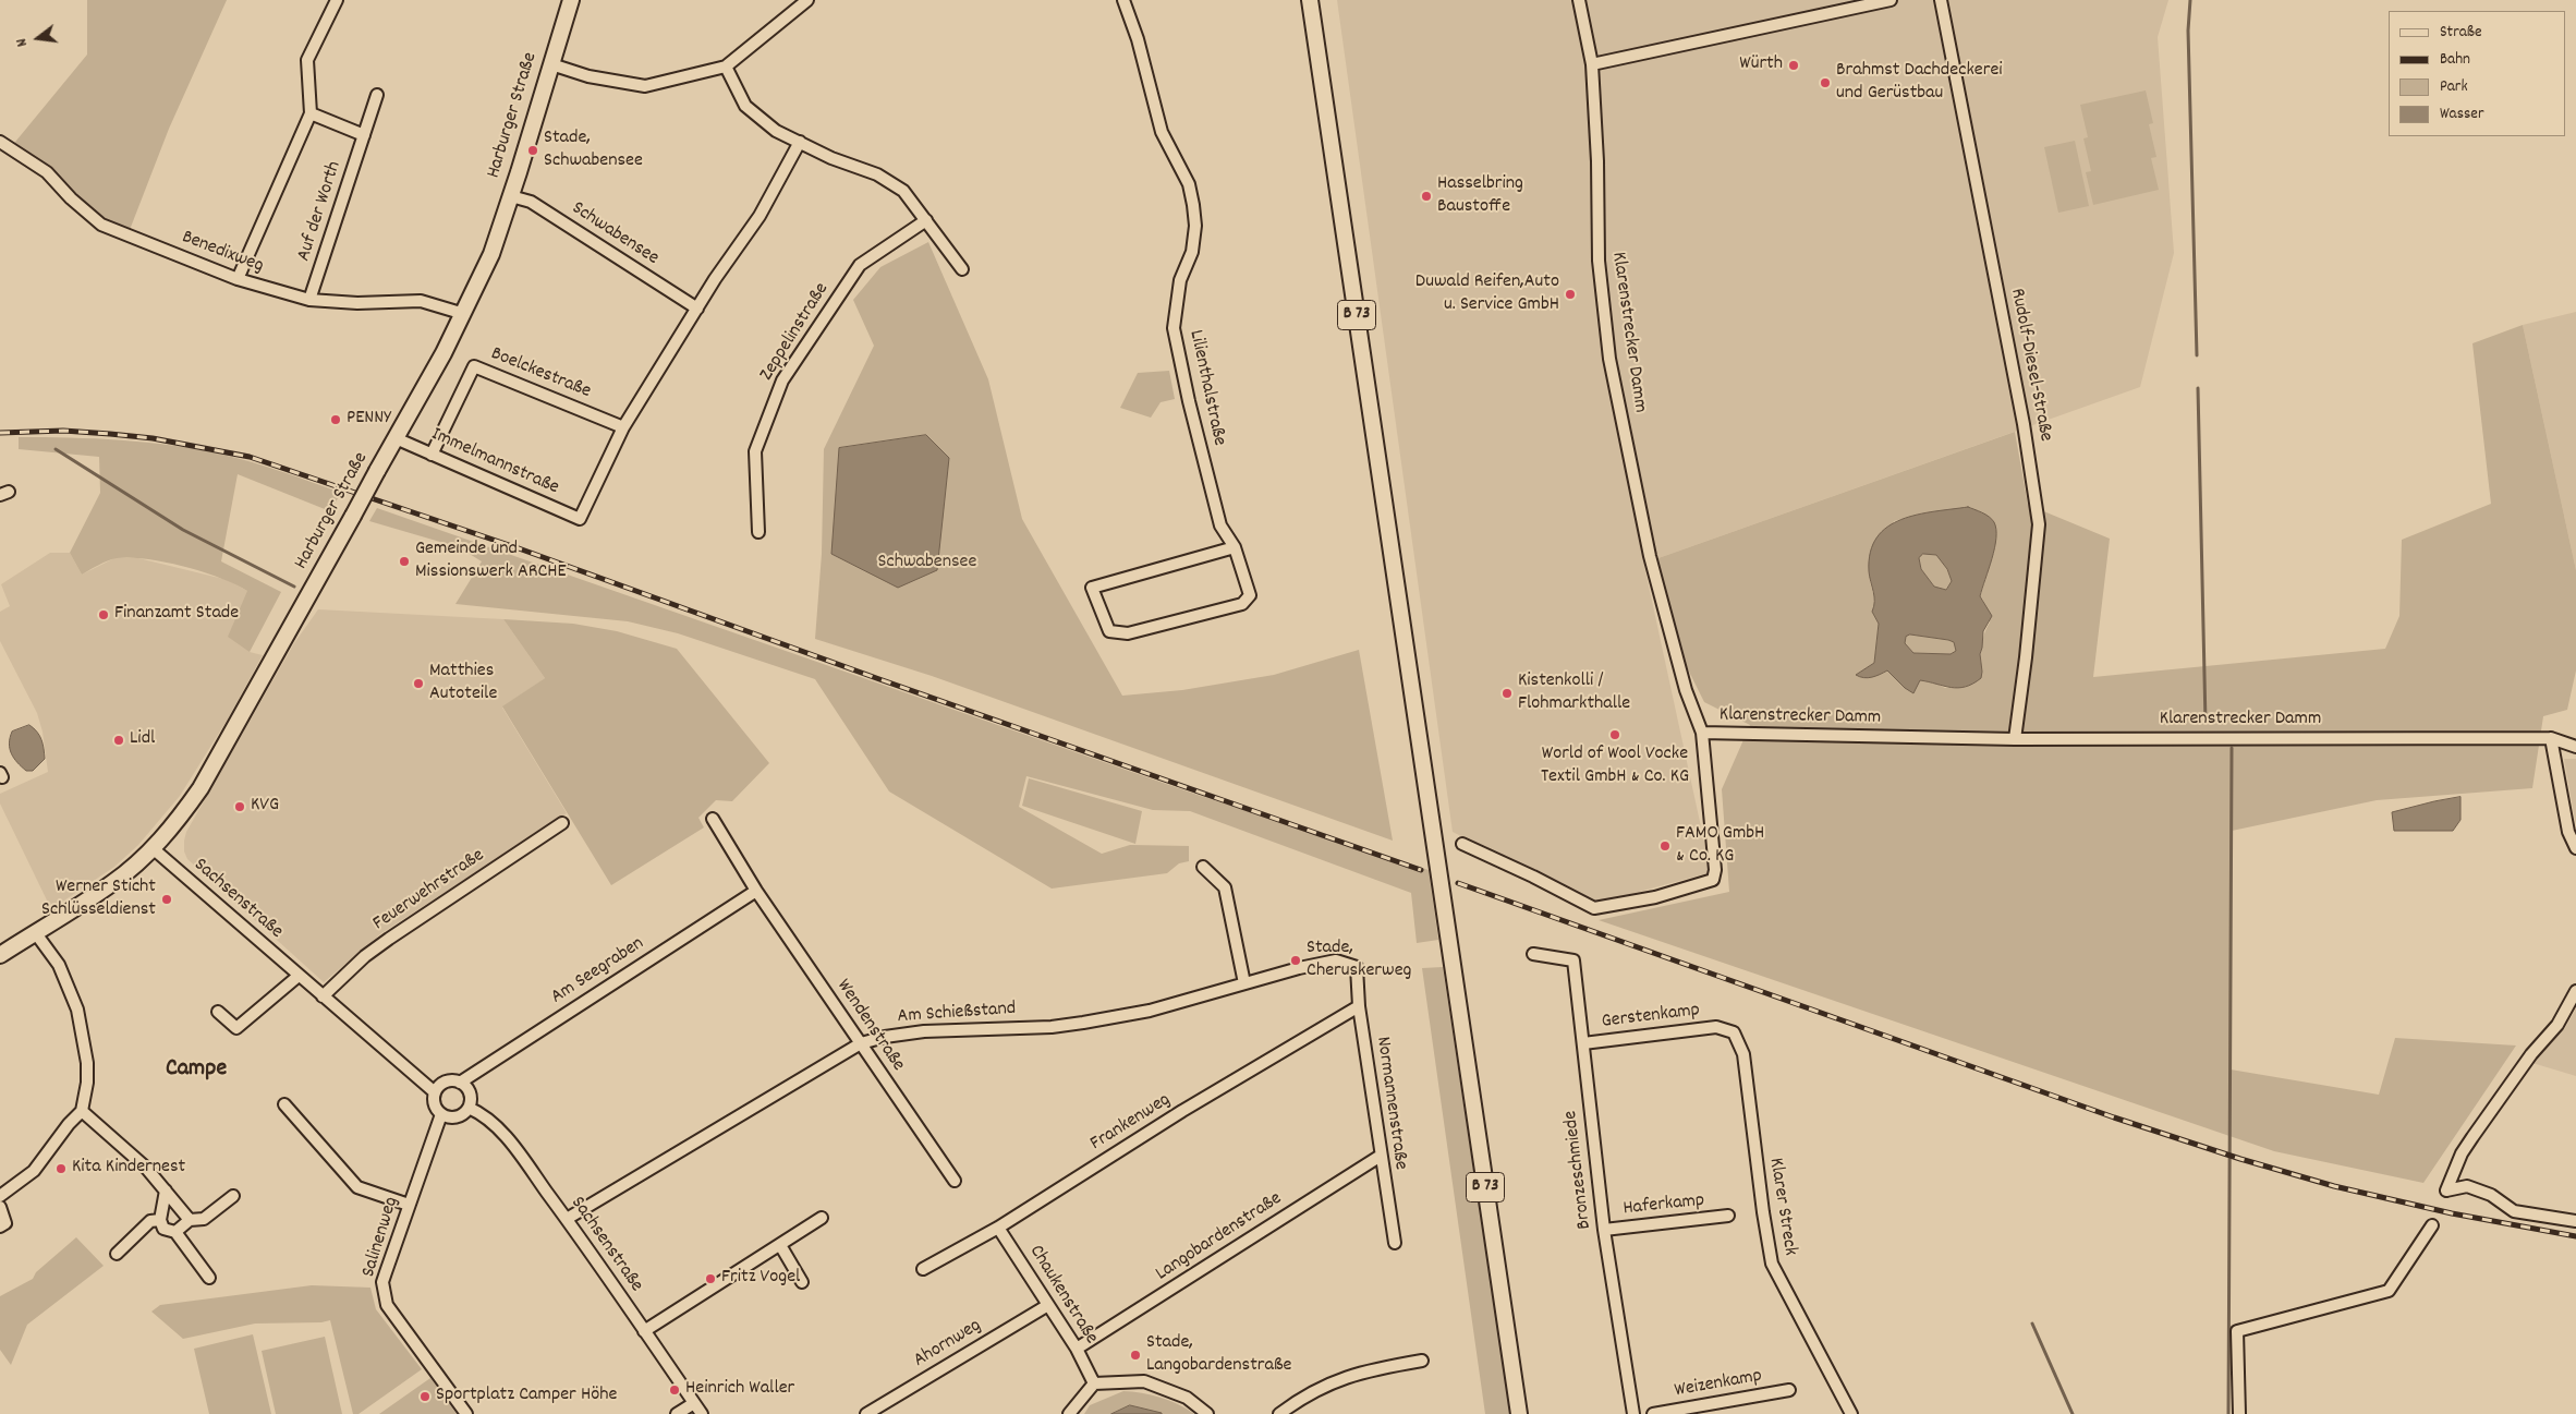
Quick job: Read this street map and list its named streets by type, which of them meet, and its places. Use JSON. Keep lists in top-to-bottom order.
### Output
{
  "streets": {
    "main road": ["Harburger Straße", "B 73"],
    "street": [
      "Auf der Worth",
      "Schwabensee",
      "Benedixweg",
      "Zeppelinstraße",
      "Klarenstrecker Damm",
      "Rudolf-Diesel-Straße",
      "Boelckestraße",
      "Lilienthalstraße",
      "Immelmannstraße",
      "Feuerwehrstraße",
      "Sachsenstraße",
      "Am Seegraben",
      "Am Schießstand",
      "Gerstenkamp",
      "Wendenstraße",
      "Normannenstraße",
      "Frankenweg",
      "Bronzeschmiede",
      "Haferkamp",
      "Klarer Streck",
      "Salinenweg",
      "Langobardenstraße",
      "Chaukenstraße",
      "Ahornweg",
      "Weizenkamp"
    ]
  },
  "crossings": [
    ["Harburger Straße", "Schwabensee"],
    ["Harburger Straße", "Benedixweg"],
    ["Harburger Straße", "Immelmannstraße"],
    ["Harburger Straße", "Sachsenstraße"],
    ["Auf der Worth", "Benedixweg"],
    ["Klarenstrecker Damm", "Rudolf-Diesel-Straße"],
    ["Boelckestraße", "Immelmannstraße"],
    ["Feuerwehrstraße", "Sachsenstraße"],
    ["Sachsenstraße", "Am Seegraben"],
    ["Sachsenstraße", "Am Schießstand"],
    ["Sachsenstraße", "Salinenweg"],
    ["Am Seegraben", "Wendenstraße"],
    ["Am Seegraben", "Salinenweg"],
    ["Am Schießstand", "Wendenstraße"],
    ["Am Schießstand", "Normannenstraße"],
    ["Gerstenkamp", "Bronzeschmiede"],
    ["Gerstenkamp", "Klarer Streck"],
    ["Normannenstraße", "Frankenweg"],
    ["Normannenstraße", "Langobardenstraße"],
    ["Frankenweg", "Chaukenstraße"],
    ["Bronzeschmiede", "Haferkamp"],
    ["Langobardenstraße", "Chaukenstraße"],
    ["Chaukenstraße", "Ahornweg"]
  ],
  "districts": ["Campe"],
  "parks": ["Schwabensee"],
  "places": [
    "Würth",
    "Brahmst Dachdeckerei und Gerüstbau",
    "Stade, Schwabensee",
    "Hasselbring Baustoffe",
    "Duwald Reifen,Auto u. Service GmbH",
    "PENNY",
    "Gemeinde und Missionswerk ARCHE",
    "Finanzamt Stade",
    "Matthies Autoteile",
    "Kistenkolli / Flohmarkthalle",
    "World of Wool Vocke Textil GmbH & Co. KG",
    "Lidl",
    "KVG",
    "FAMO GmbH & Co. KG",
    "Werner Sticht Schlüsseldienst",
    "Stade, Cheruskerweg",
    "Kita Kindernest",
    "Fritz Vogel",
    "Stade, Langobardenstraße",
    "Heinrich Waller",
    "Sportplatz Camper Höhe"
  ],
  "legend": [
    "Straße",
    "Bahn",
    "Park",
    "Wasser"
  ],
  "north": "left"
}
